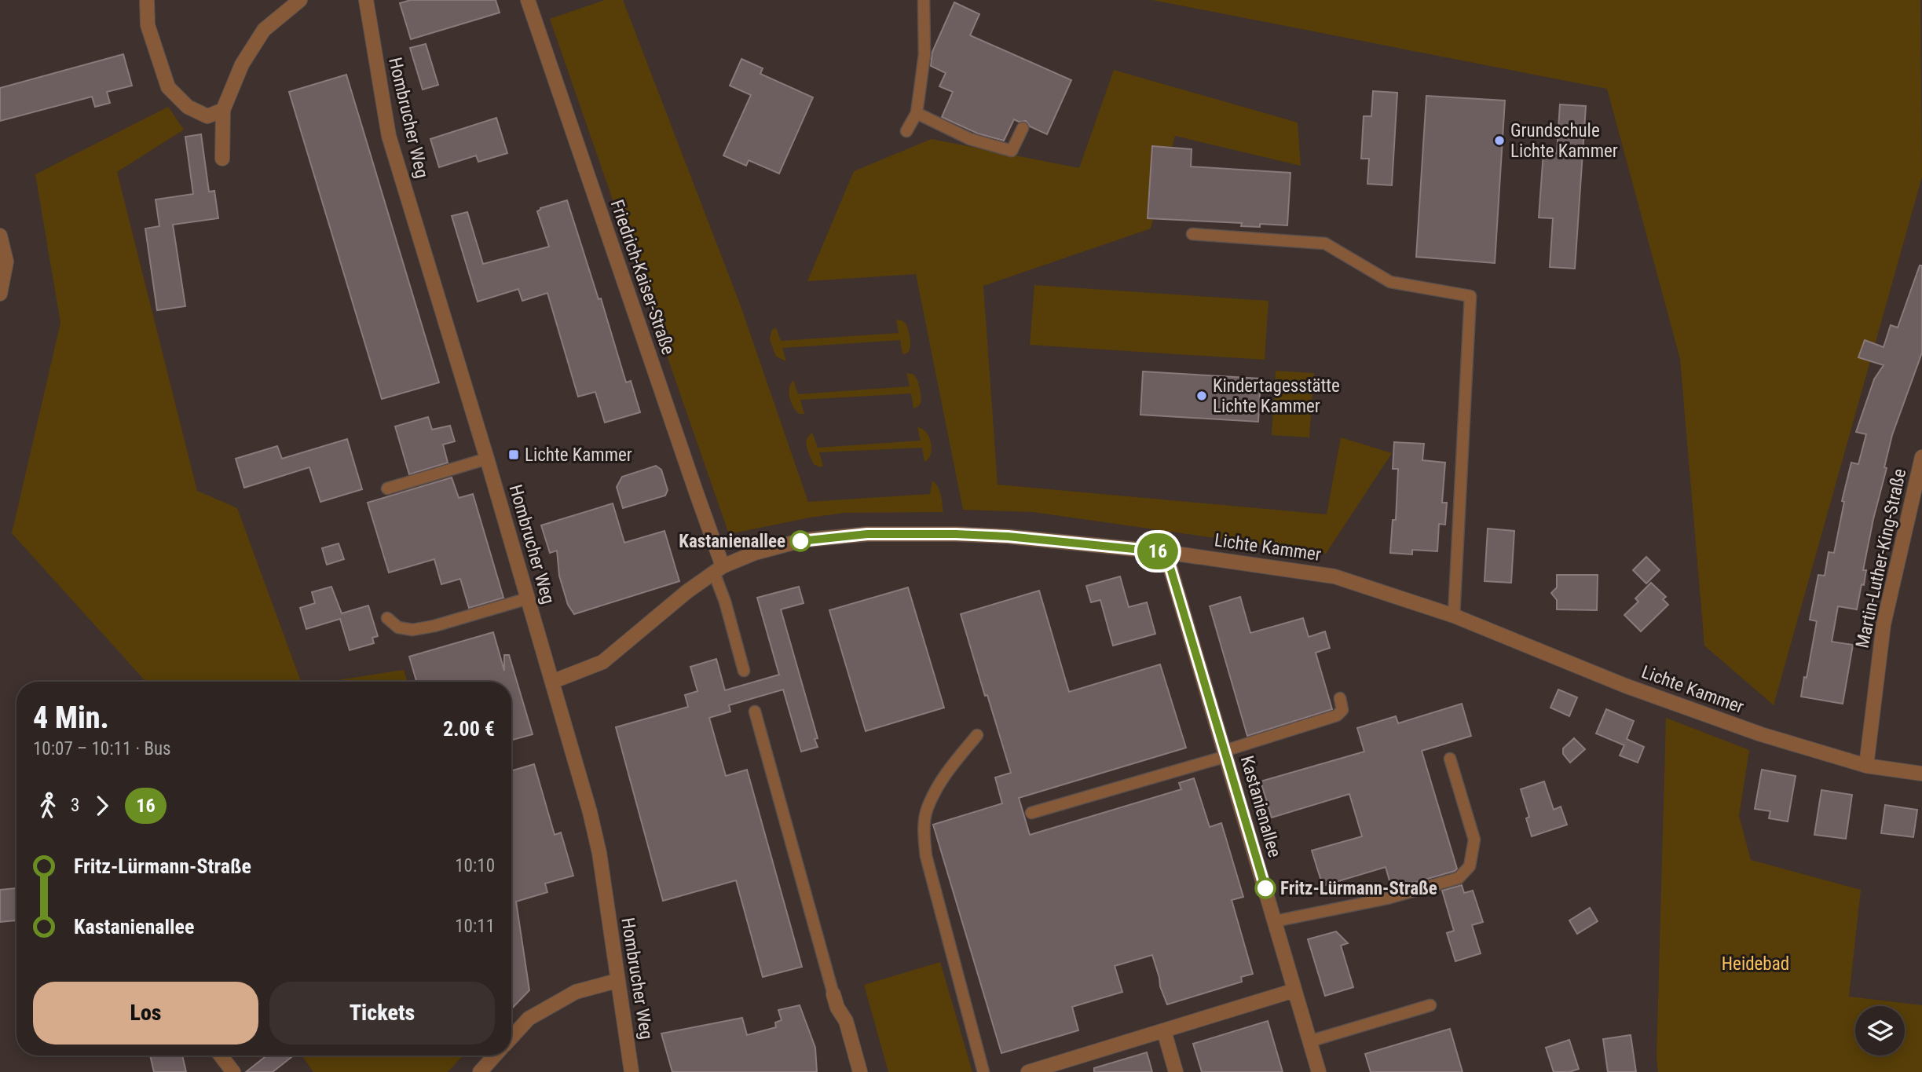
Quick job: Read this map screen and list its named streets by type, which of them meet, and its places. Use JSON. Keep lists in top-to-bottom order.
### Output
{
  "streets": {
    "street": [
      "Hombrucher Weg",
      "Friedrich-Kaiser-Straße",
      "Lichte Kammer",
      "Martin-Luther-King-Straße",
      "Kastanienallee"
    ]
  },
  "crossings": [
    ["Hombrucher Weg", "Lichte Kammer"],
    ["Friedrich-Kaiser-Straße", "Lichte Kammer"],
    ["Lichte Kammer", "Martin-Luther-King-Straße"],
    ["Lichte Kammer", "Kastanienallee"]
  ],
  "parks": ["Heidebad"],
  "places": {
    "other": [
      "Grundschule Lichte Kammer",
      "Kindertagesstätte Lichte Kammer",
      "Kastanienallee",
      "Fritz-Lürmann-Straße"
    ],
    "transit": ["Lichte Kammer"]
  },
  "lines": ["bus line 16"],
  "page": {
    "on_map": "16",
    "heading": ["4 Min.", "10:07 – 10:11 · Bus", "2.00 €"],
    "legs": ["3", "16"],
    "list": [
      {
        "name": "Fritz-Lürmann-Straße",
        "value": "10:10"
      },
      {
        "name": "Kastanienallee",
        "value": "10:11"
      }
    ],
    "buttons": ["Los", "Tickets"]
  }
}
